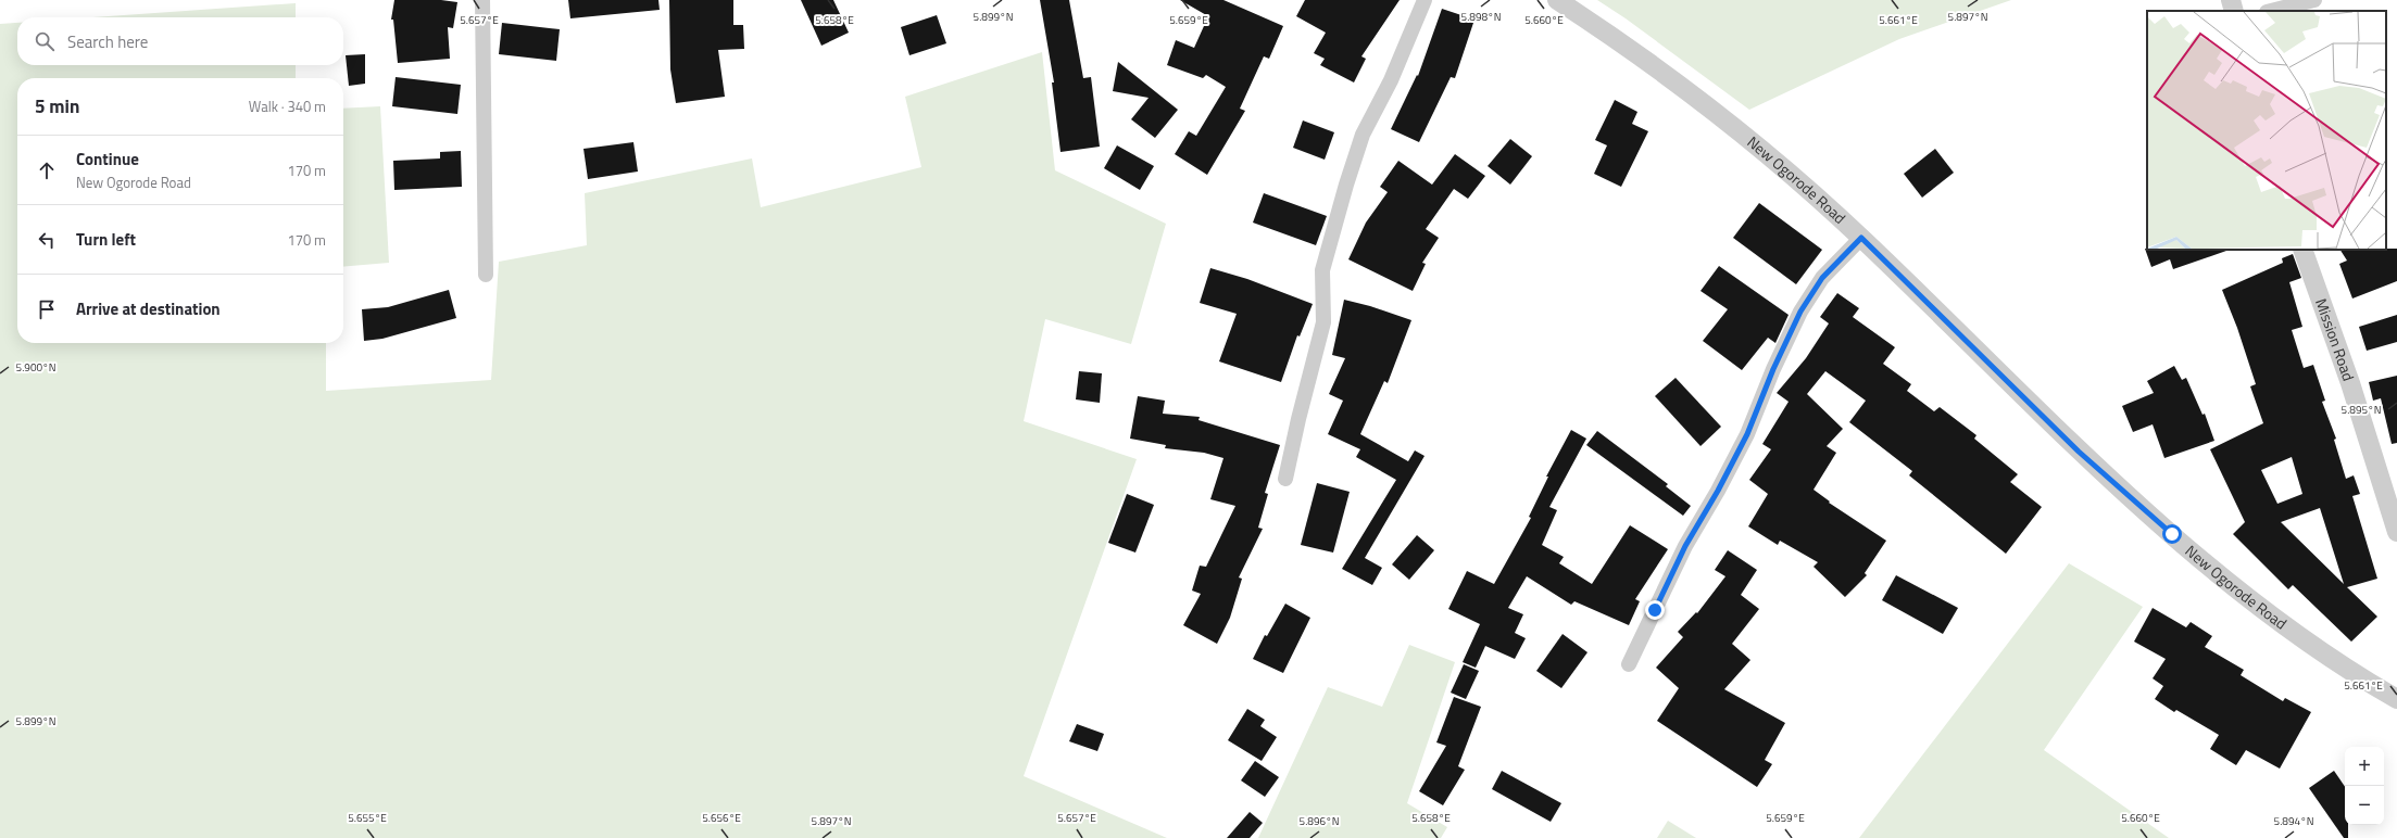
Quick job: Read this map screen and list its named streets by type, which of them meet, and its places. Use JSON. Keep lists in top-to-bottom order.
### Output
{
  "streets": {
    "street": ["New Ogorode Road", "Mission Road"]
  },
  "page": {
    "search": "Search here",
    "heading": ["5 min", "Walk · 340 m"],
    "list": [
      ["Continue", "New Ogorode Road", "170 m"],
      ["Turn left", "170 m"],
      "Arrive at destination"
    ],
    "map_buttons": ["+", "−"]
  },
  "coordinates": [
    "5.899°N",
    "5.898°N",
    "5.897°N",
    "5.657°E",
    "5.658°E",
    "5.659°E",
    "5.660°E",
    "5.661°E",
    "5.900°N",
    "5.895°N",
    "5.655°E",
    "5.656°E",
    "5.896°N",
    "5.894°N"
  ]
}
